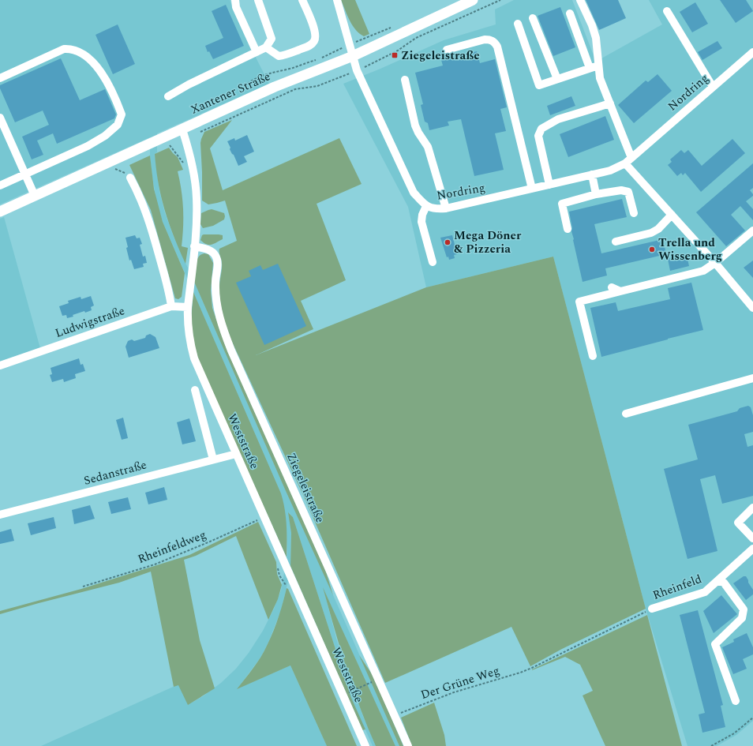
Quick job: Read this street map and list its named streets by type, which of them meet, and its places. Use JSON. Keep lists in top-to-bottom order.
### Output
{
  "streets": {
    "main road": ["Xantener Straße"],
    "street": [
      "Nordring",
      "Ludwigstraße",
      "Weststraße",
      "Sedanstraße",
      "Ziegeleistraße",
      "Rheinfeld"
    ],
    "path": ["Rheinfeldweg", "Der Grüne Weg"]
  },
  "crossings": [
    ["Nordring", "Xantener Straße"],
    ["Xantener Straße", "Weststraße"],
    ["Ludwigstraße", "Weststraße"],
    ["Weststraße", "Sedanstraße"],
    ["Weststraße", "Ziegeleistraße"],
    ["Weststraße", "Rheinfeldweg"],
    ["Ziegeleistraße", "Der Grüne Weg"],
    ["Rheinfeld", "Der Grüne Weg"]
  ],
  "places": {
    "transit": ["Ziegeleistraße"],
    "other": ["Mega Döner & Pizzeria", "Trella und Wissenberg"]
  }
}
